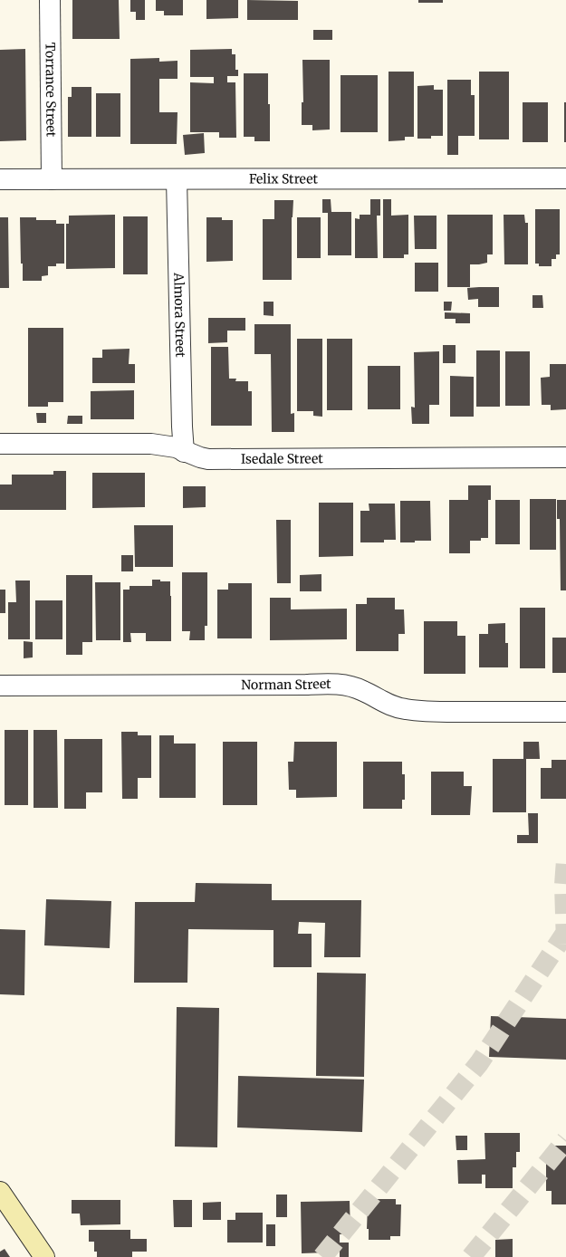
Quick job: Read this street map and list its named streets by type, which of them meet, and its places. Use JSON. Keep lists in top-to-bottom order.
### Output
{
  "streets": {
    "street": [
      "Torrance Street",
      "Felix Street",
      "Almora Street",
      "Isedale Street",
      "Norman Street"
    ]
  },
  "crossings": [
    ["Torrance Street", "Felix Street"],
    ["Felix Street", "Almora Street"],
    ["Almora Street", "Isedale Street"]
  ]
}
